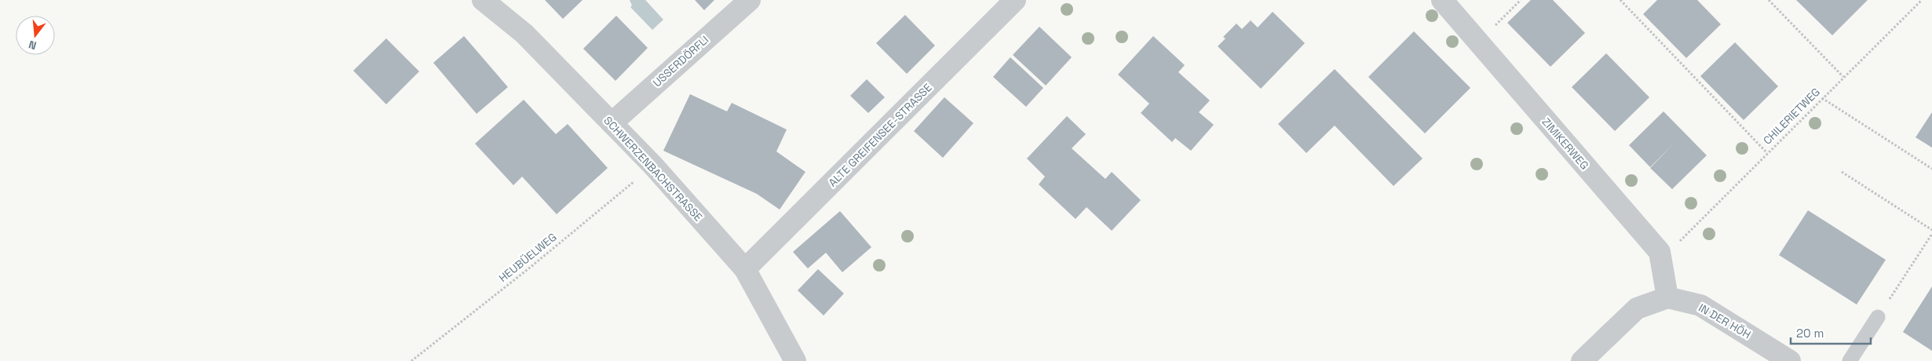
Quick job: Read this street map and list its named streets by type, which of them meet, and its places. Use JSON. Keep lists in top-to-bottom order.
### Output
{
  "streets": {
    "street": [
      "USSERDÖRFLI",
      "ALTE GREIFENSEE-STRASSE",
      "ZIMIKERWEG",
      "SCHWERZENBACHSTRASSE",
      "IN DER HÖH"
    ],
    "path": ["CHILERIETWEG", "HEUBÜELWEG"]
  },
  "crossings": [
    ["USSERDÖRFLI", "SCHWERZENBACHSTRASSE"],
    ["ALTE GREIFENSEE-STRASSE", "SCHWERZENBACHSTRASSE"],
    ["ZIMIKERWEG", "IN DER HÖH"],
    ["SCHWERZENBACHSTRASSE", "HEUBÜELWEG"]
  ],
  "scale_bar": "20 m",
  "north": "bottom"
}
